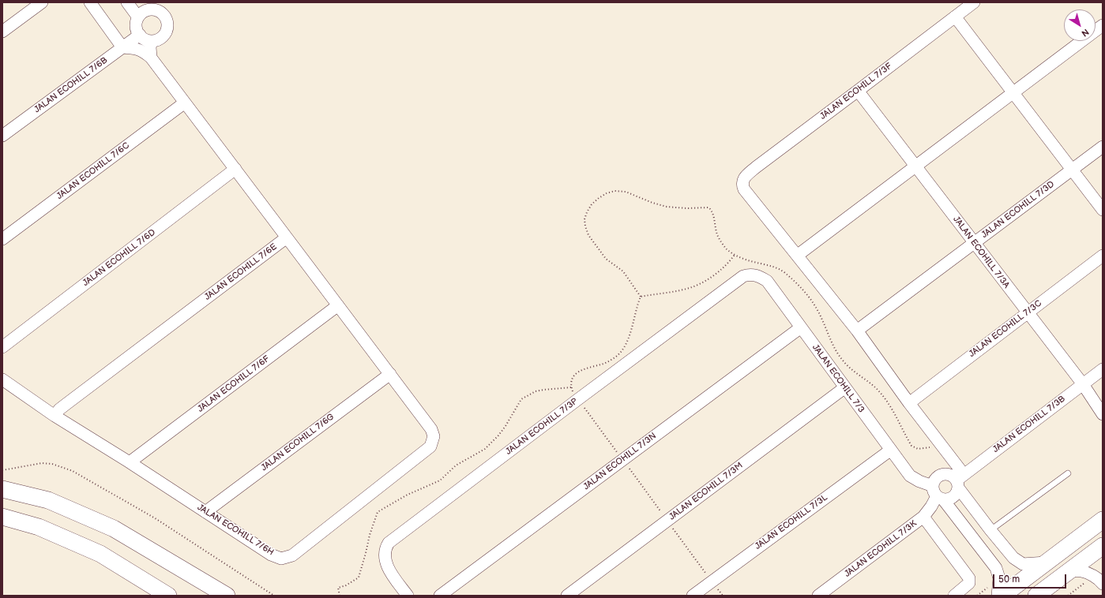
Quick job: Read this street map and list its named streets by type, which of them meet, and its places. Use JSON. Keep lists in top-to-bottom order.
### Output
{
  "streets": {
    "street": [
      "JALAN ECOHILL 7/6B",
      "JALAN ECOHILL 7/3F",
      "JALAN ECOHILL 7/6C",
      "JALAN ECOHILL 7/3D",
      "JALAN ECOHILL 7/3A",
      "JALAN ECOHILL 7/6D",
      "JALAN ECOHILL 7/6E",
      "JALAN ECOHILL 7/3C",
      "JALAN ECOHILL 7/3",
      "JALAN ECOHILL 7/6F",
      "JALAN ECOHILL 7/3B",
      "JALAN ECOHILL 7/3P",
      "JALAN ECOHILL 7/6G",
      "JALAN ECOHILL 7/3N",
      "JALAN ECOHILL 7/3M",
      "JALAN ECOHILL 7/3L",
      "JALAN ECOHILL 7/6H",
      "JALAN ECOHILL 7/3K"
    ]
  },
  "crossings": [
    ["JALAN ECOHILL 7/3F", "JALAN ECOHILL 7/3A"],
    ["JALAN ECOHILL 7/3D", "JALAN ECOHILL 7/3A"],
    ["JALAN ECOHILL 7/3A", "JALAN ECOHILL 7/3C"],
    ["JALAN ECOHILL 7/3A", "JALAN ECOHILL 7/3B"],
    ["JALAN ECOHILL 7/6E", "JALAN ECOHILL 7/6H"],
    ["JALAN ECOHILL 7/3", "JALAN ECOHILL 7/3B"],
    ["JALAN ECOHILL 7/3", "JALAN ECOHILL 7/3P"],
    ["JALAN ECOHILL 7/3", "JALAN ECOHILL 7/3N"],
    ["JALAN ECOHILL 7/3", "JALAN ECOHILL 7/3M"],
    ["JALAN ECOHILL 7/3", "JALAN ECOHILL 7/3L"],
    ["JALAN ECOHILL 7/3", "JALAN ECOHILL 7/3K"],
    ["JALAN ECOHILL 7/6F", "JALAN ECOHILL 7/6H"],
    ["JALAN ECOHILL 7/3B", "JALAN ECOHILL 7/3K"],
    ["JALAN ECOHILL 7/6G", "JALAN ECOHILL 7/6H"]
  ],
  "scale_bar": "50 m",
  "north": "bottom right"
}
